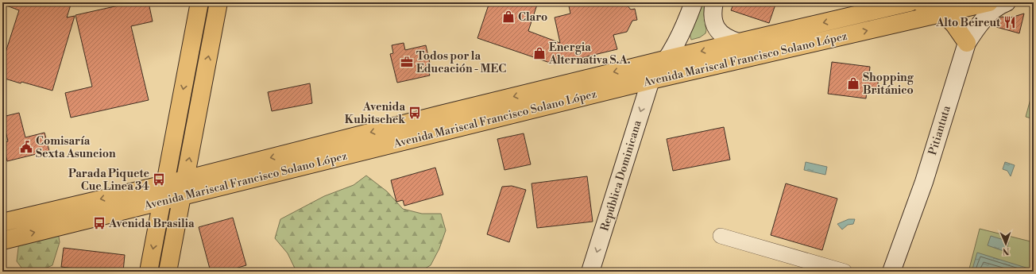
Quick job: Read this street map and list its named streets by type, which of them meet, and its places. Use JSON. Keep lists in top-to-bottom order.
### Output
{
  "streets": {
    "main road": ["Avenida Mariscal Francisco Solano López"],
    "street": ["Pitiantuta", "República Dominicana"]
  },
  "crossings": [
    ["Avenida Mariscal Francisco Solano López", "República Dominicana"]
  ],
  "one_way": ["República Dominicana"],
  "places": {
    "shop": ["Claro", "Energia Alternativa S.A.", "Shopping Británico"],
    "restaurant": ["Alto Beireut"],
    "office": ["Todos por la Educación - MEC"],
    "bus stop": ["Avenida Kubitschek", "Parada Piquete Cue Linea 34", "Avenida Brasilia"],
    "public building": ["Comisaría Sexta Asuncion"]
  },
  "north": "bottom"
}
